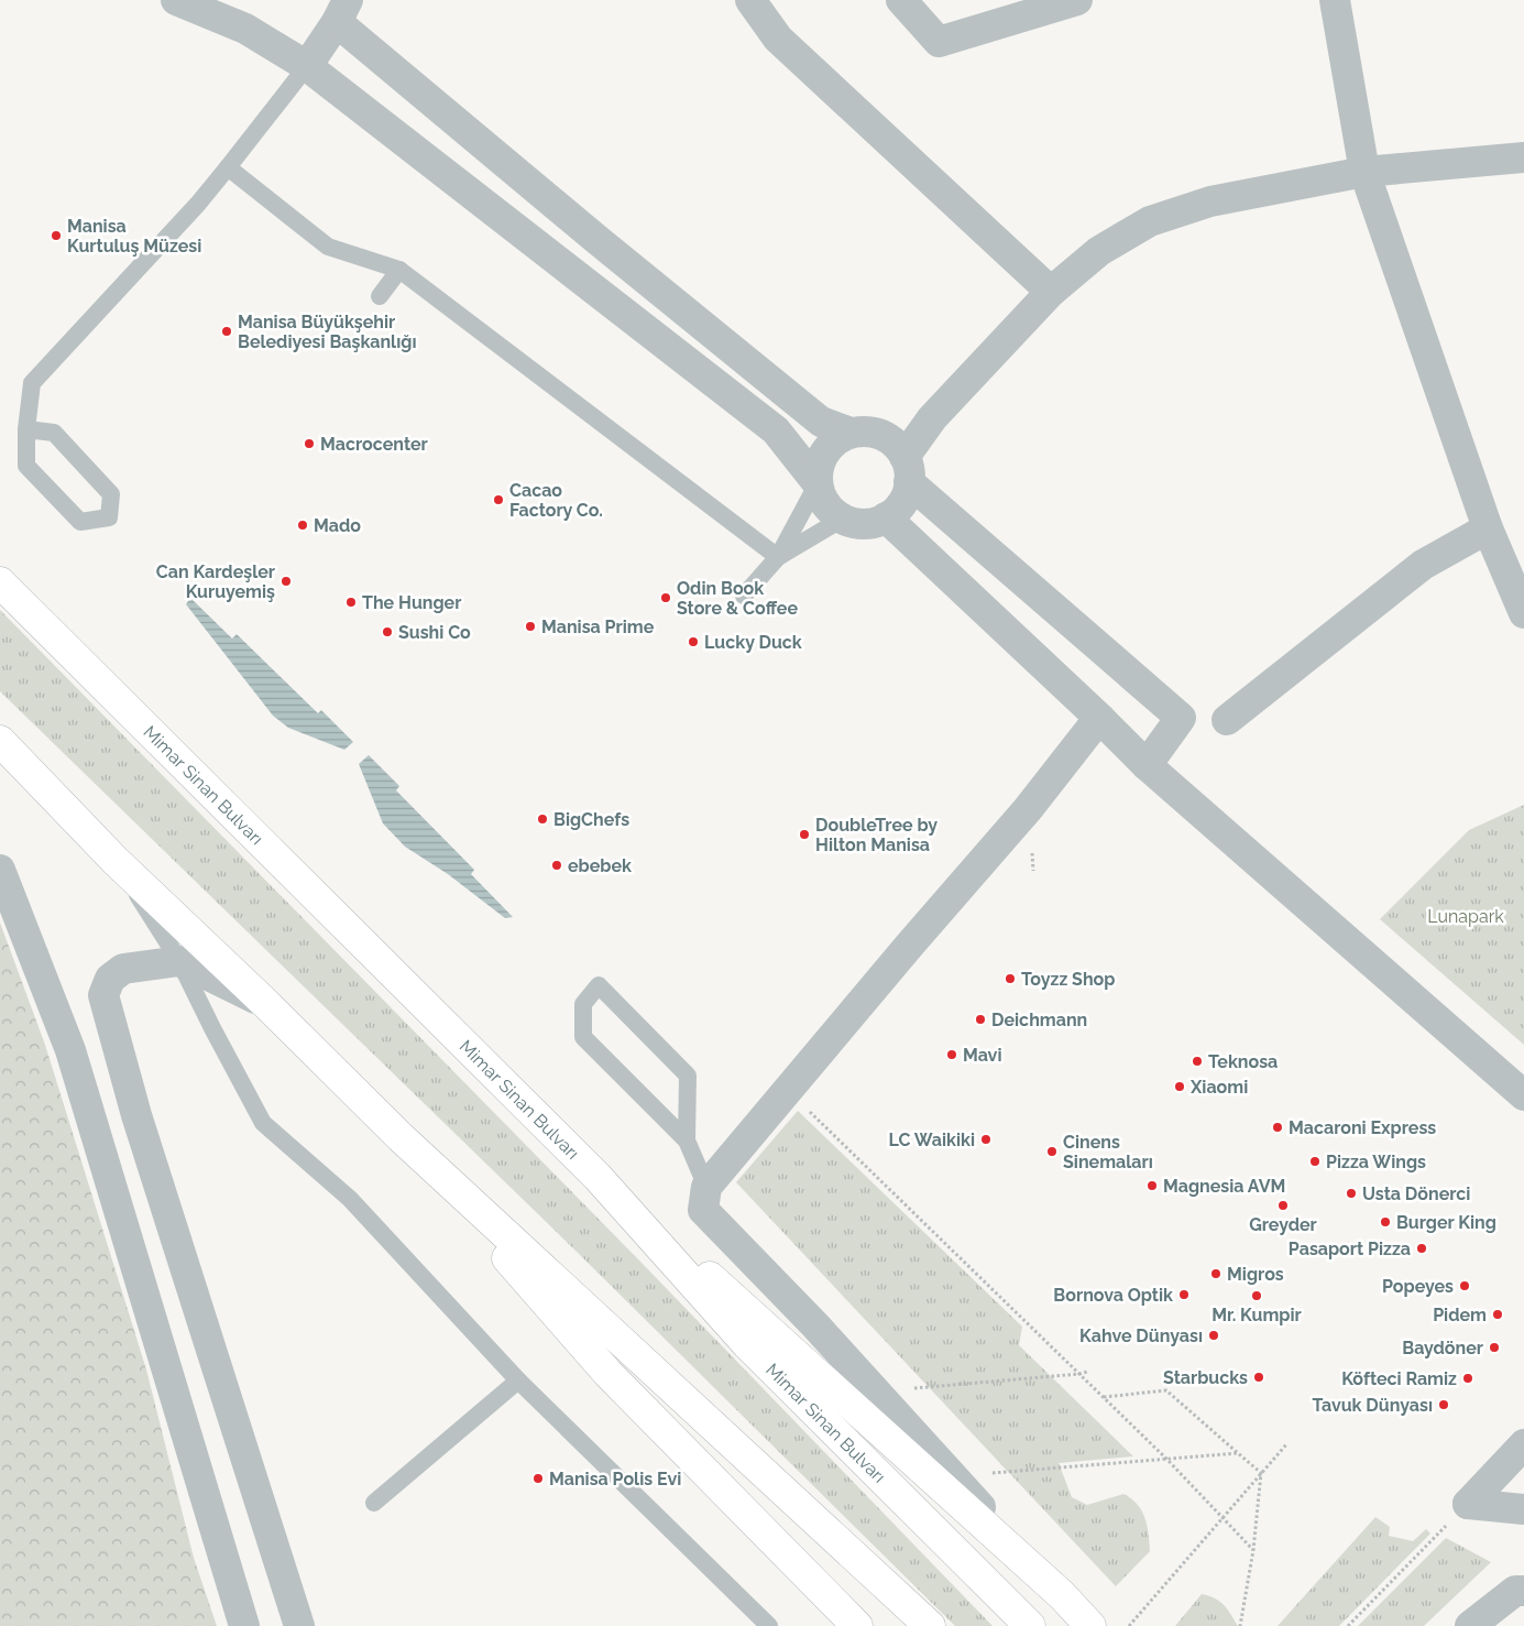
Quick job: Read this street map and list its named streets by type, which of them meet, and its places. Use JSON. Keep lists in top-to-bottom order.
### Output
{
  "streets": {
    "highway": ["Mimar Sinan Bulvarı"]
  },
  "parks": ["Lunapark"],
  "places": [
    "Manisa Kurtuluş Müzesi",
    "Manisa Büyükşehir Belediyesi Başkanlığı",
    "Macrocenter",
    "Cacao Factory Co.",
    "Mado",
    "Can Kardeşler Kuruyemiş",
    "Odin Book Store & Coffee",
    "The Hunger",
    "Manisa Prime",
    "Sushi Co",
    "Lucky Duck",
    "BigChefs",
    "DoubleTree by Hilton Manisa",
    "ebebek",
    "Toyzz Shop",
    "Deichmann",
    "Mavi",
    "Teknosa",
    "Xiaomi",
    "Macaroni Express",
    "LC Waikiki",
    "Cinens Sinemaları",
    "Pizza Wings",
    "Magnesia AVM",
    "Usta Dönerci",
    "Greyder",
    "Burger King",
    "Pasaport Pizza",
    "Migros",
    "Popeyes",
    "Bornova Optik",
    "Mr. Kumpir",
    "Pidem",
    "Kahve Dünyası",
    "Baydöner",
    "Starbucks",
    "Köfteci Ramiz",
    "Tavuk Dünyası",
    "Manisa Polis Evi"
  ]
}
